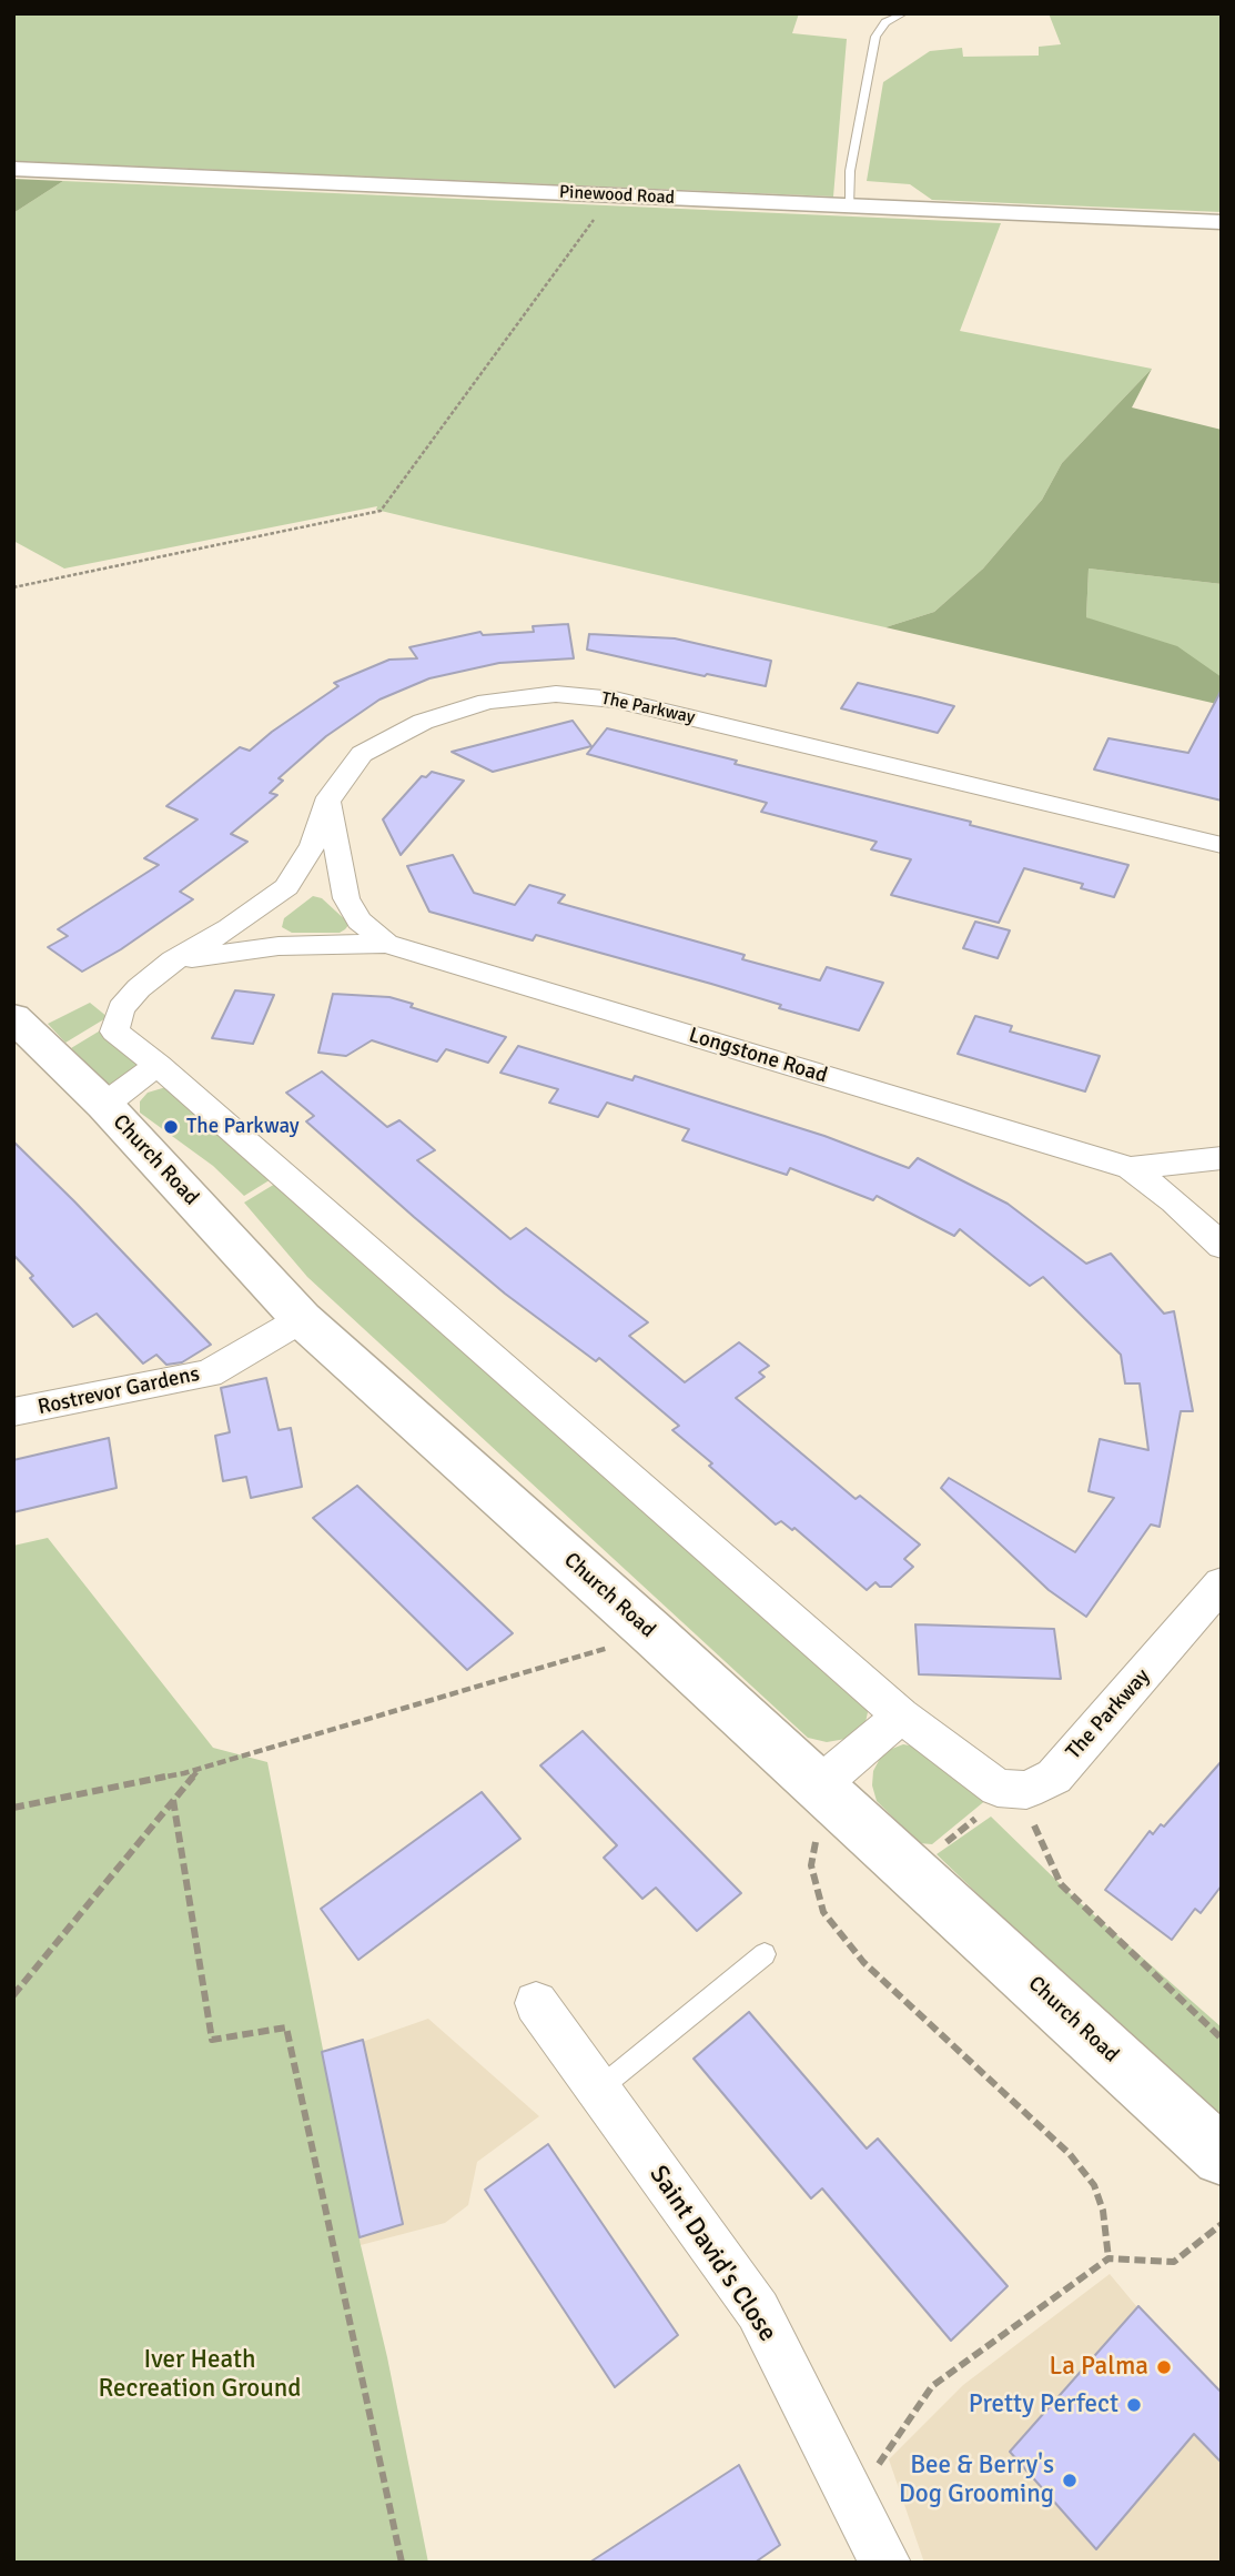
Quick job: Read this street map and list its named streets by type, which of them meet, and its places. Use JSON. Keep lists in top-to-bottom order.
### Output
{
  "streets": {
    "street": [
      "Pinewood Road",
      "The Parkway",
      "Longstone Road",
      "Church Road",
      "Rostrevor Gardens",
      "Saint David's Close"
    ]
  },
  "crossings": [
    ["Church Road", "Rostrevor Gardens"]
  ],
  "parks": ["Iver Heath Recreation Ground"],
  "places": [
    "The Parkway",
    "La Palma",
    "Pretty Perfect",
    "Bee & Berry's Dog Grooming"
  ]
}
